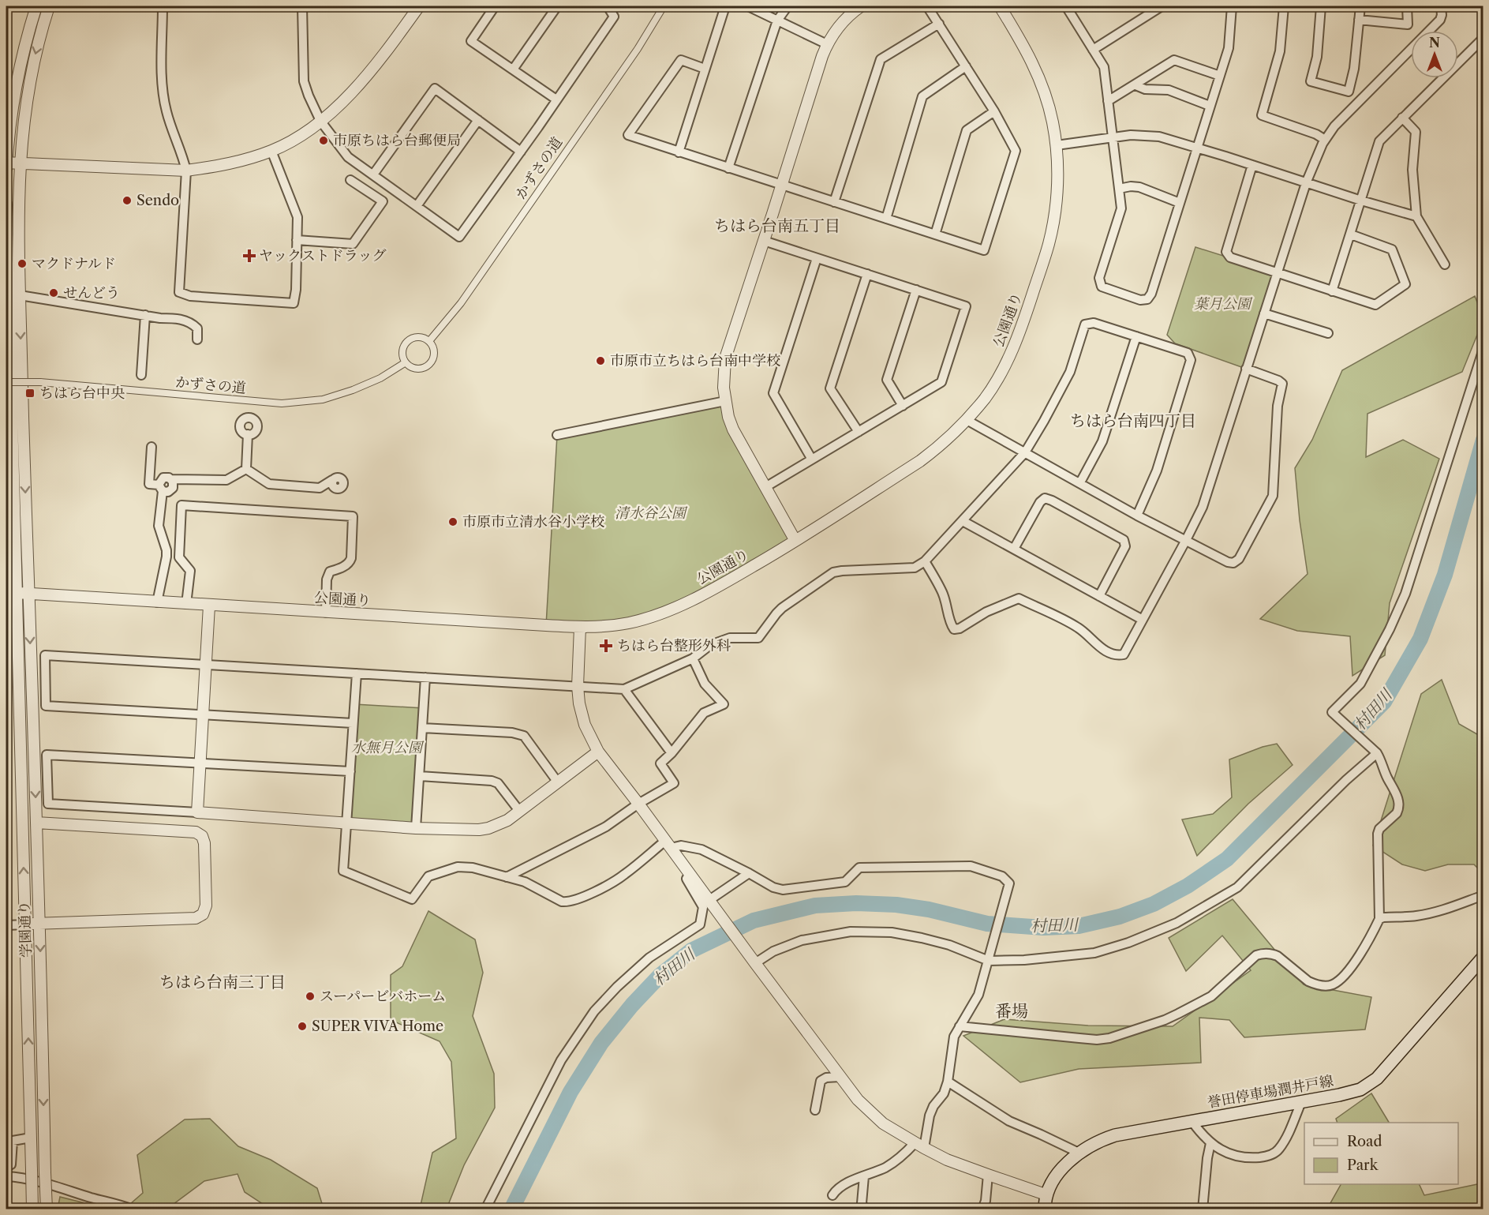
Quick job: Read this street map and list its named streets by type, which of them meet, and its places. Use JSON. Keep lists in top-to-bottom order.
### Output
{
  "streets": {
    "main road": ["誉田停車場潤井戸線"],
    "street": ["かずさの道", "公園通り", "学園通り"]
  },
  "crossings": [
    ["公園通り", "学園通り"]
  ],
  "districts": [
    "ちはら台南五丁目",
    "ちはら台南四丁目",
    "ちはら台南三丁目",
    "番場"
  ],
  "water": ["村田川"],
  "parks": ["葉月公園", "清水谷公園", "水無月公園"],
  "places": {
    "other": [
      "市原ちはら台郵便局",
      "Sendo",
      "マクドナルド",
      "せんどう",
      "市原市立ちはら台南中学校",
      "市原市立清水谷小学校",
      "スーパービバホーム",
      "SUPER VIVA Home"
    ],
    "health": ["ヤックストドラッグ", "ちはら台整形外科"],
    "transit": ["ちはら台中央"]
  },
  "legend": ["Road", "Park"],
  "north": "top"
}
